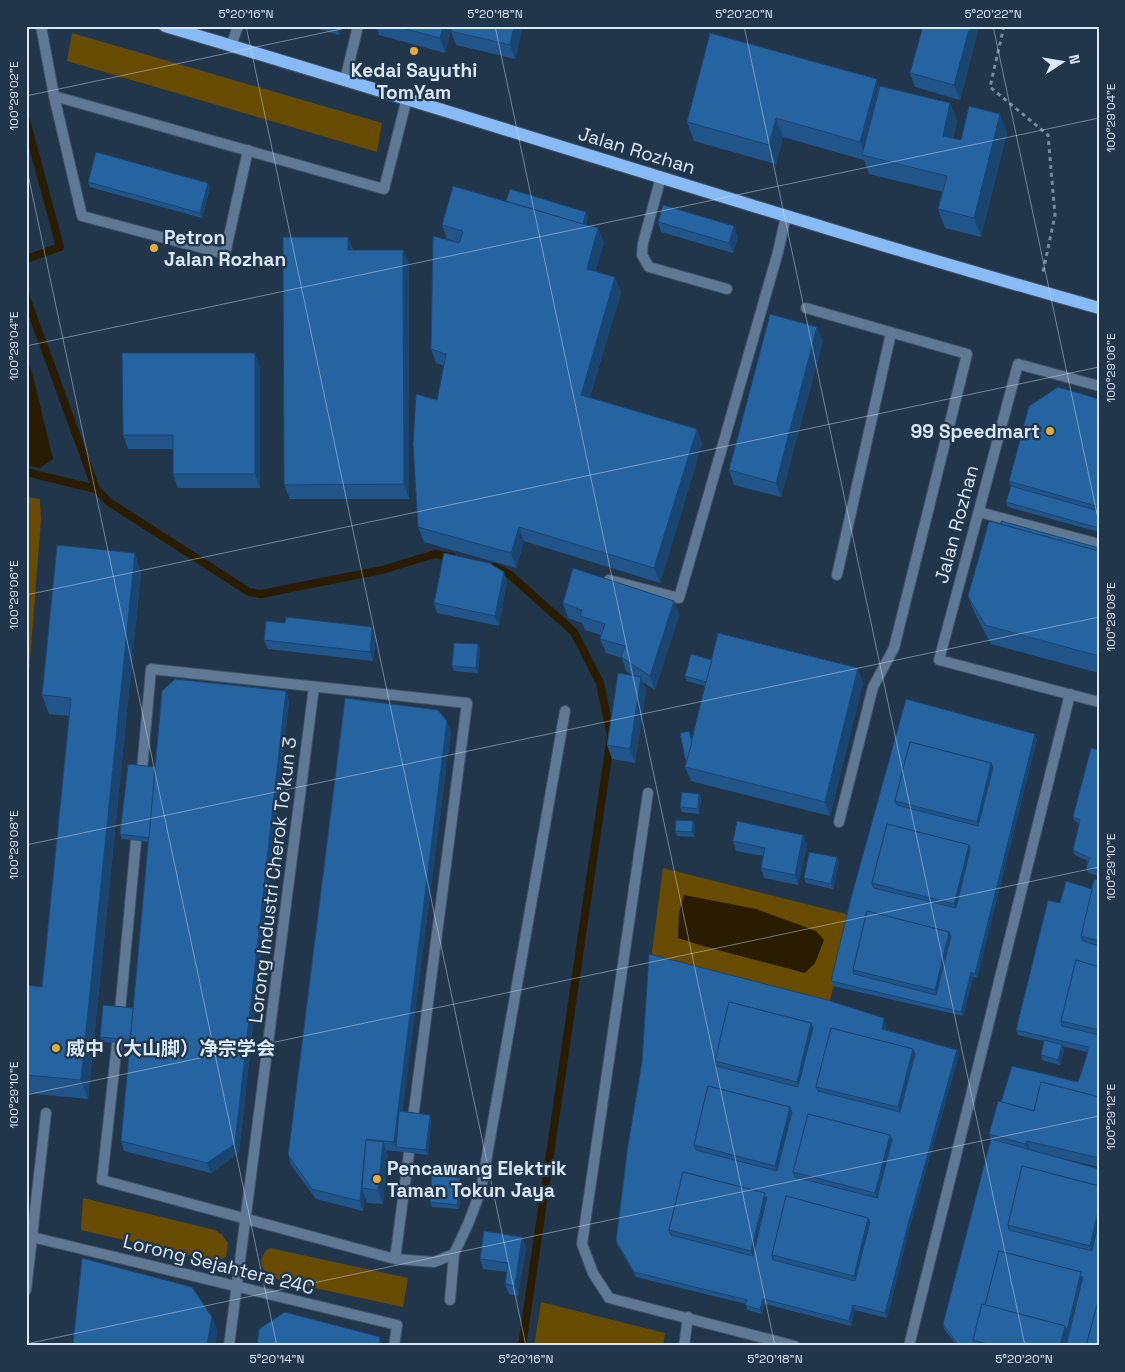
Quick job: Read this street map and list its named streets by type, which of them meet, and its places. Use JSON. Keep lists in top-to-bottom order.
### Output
{
  "streets": {
    "main road": ["Jalan Rozhan"],
    "street": ["Lorong Industri Cherok To'kun 3", "Lorong Sejahtera 24C"]
  },
  "crossings": [
    ["Lorong Industri Cherok To'kun 3", "Lorong Sejahtera 24C"]
  ],
  "places": [
    "Kedai Sayuthi TomYam",
    "Petron Jalan Rozhan",
    "99 Speedmart",
    "威中（大山脚）净宗学会",
    "Pencawang Elektrik Taman Tokun Jaya"
  ],
  "north": "right",
  "coordinates": [
    "5°20'16\"N",
    "5°20'18\"N",
    "5°20'20\"N",
    "5°20'22\"N",
    "100°29'02\"E",
    "100°29'04\"E",
    "100°29'06\"E",
    "100°29'08\"E",
    "100°29'10\"E",
    "100°29'12\"E",
    "5°20'14\"N"
  ]
}
